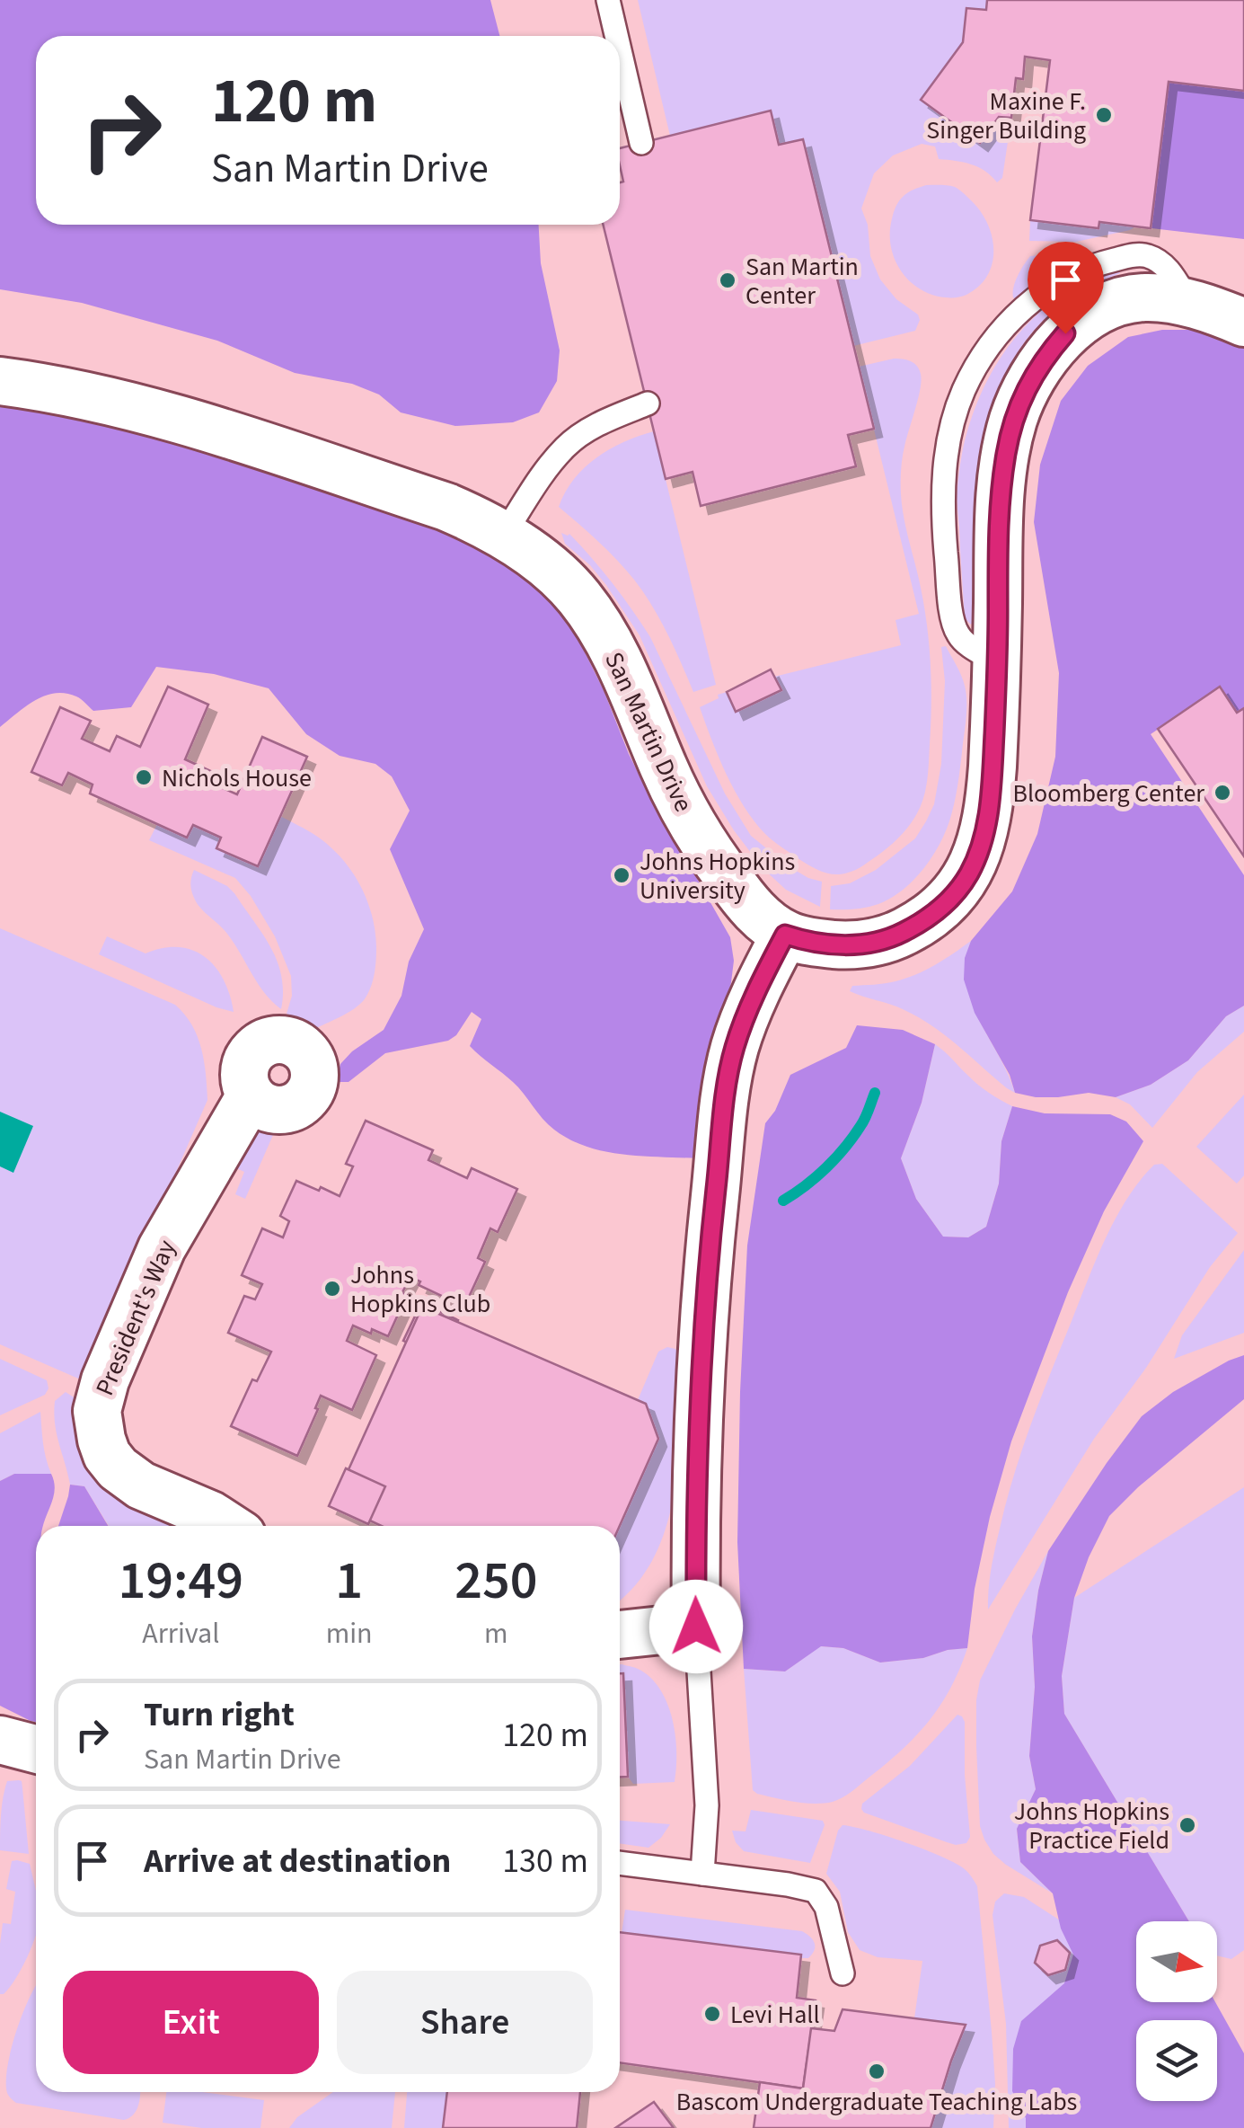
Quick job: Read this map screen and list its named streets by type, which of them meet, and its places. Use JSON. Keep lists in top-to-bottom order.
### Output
{
  "streets": {
    "street": ["San Martin Drive", "President's Way"]
  },
  "places": [
    "Maxine F. Singer Building",
    "San Martin Center",
    "Nichols House",
    "Bloomberg Center",
    "Johns Hopkins University",
    "Johns Hopkins Club",
    "Johns Hopkins Practice Field",
    "Levi Hall",
    "Bascom Undergraduate Teaching Labs"
  ],
  "north": "right",
  "page": {
    "turn": ["120 m", "San Martin Drive"],
    "eta": [
      "19:49",
      "Arrival",
      "1",
      "min",
      "250",
      "m"
    ],
    "list": [
      {
        "name": "Turn right",
        "note": "San Martin Drive",
        "value": "120 m"
      },
      {
        "name": "Arrive at destination",
        "value": "130 m"
      }
    ],
    "buttons": ["Exit", "Share"]
  }
}
